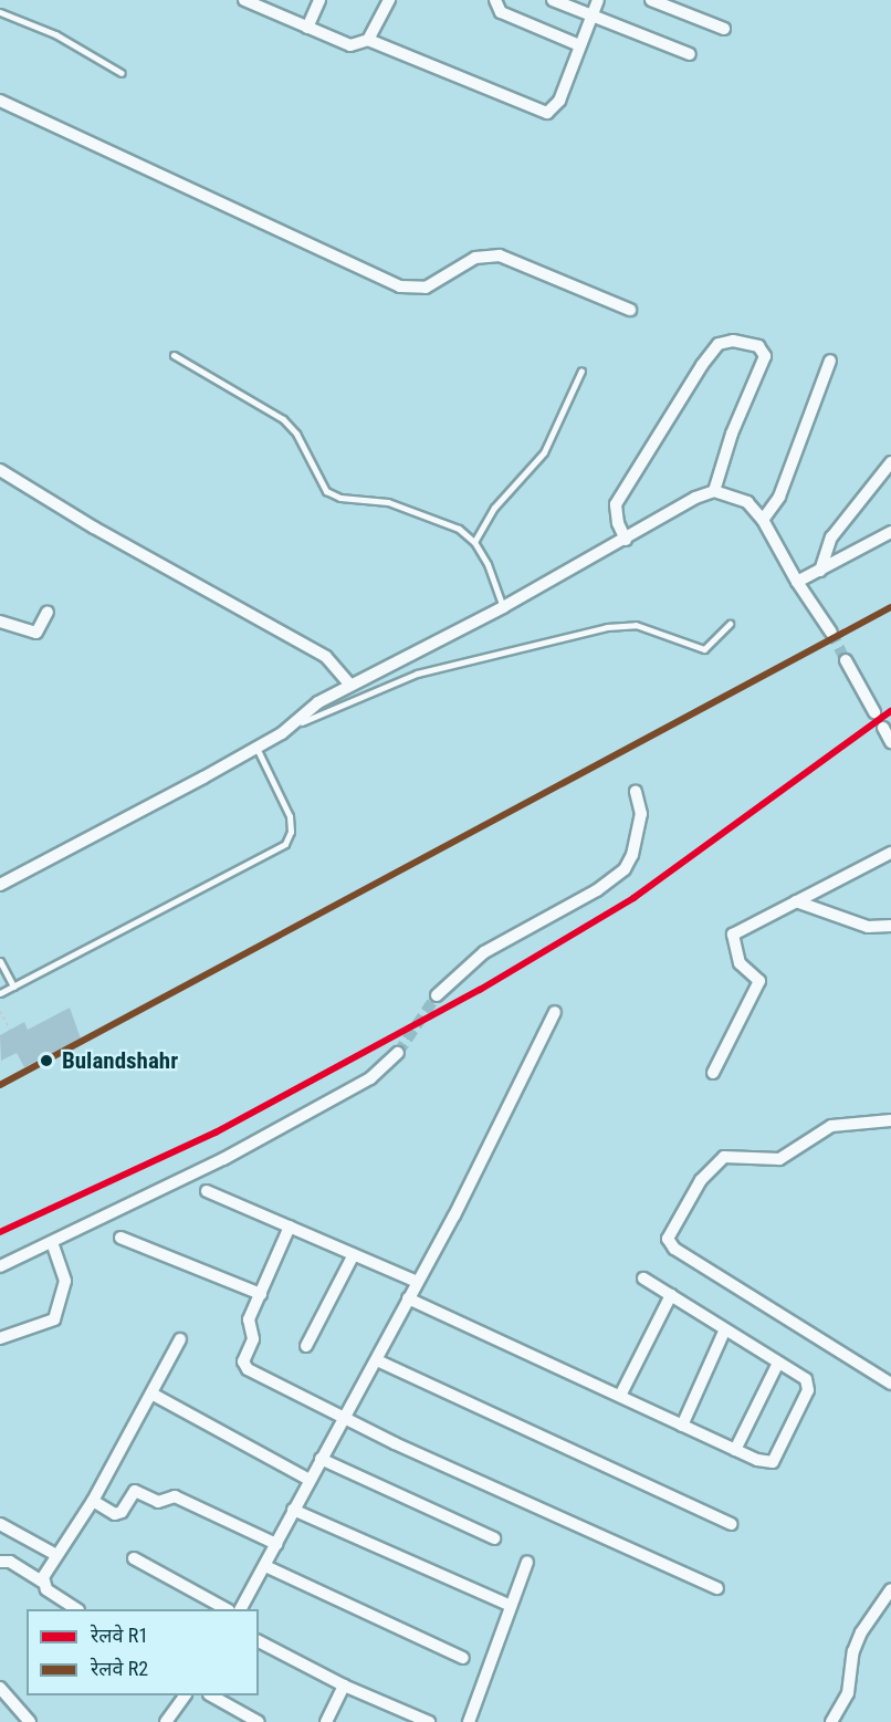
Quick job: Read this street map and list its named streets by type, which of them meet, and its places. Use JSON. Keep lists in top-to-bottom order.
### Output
{
  "places": ["Bulandshahr"],
  "lines": ["rail line R2", "rail line R1"],
  "legend": ["रेलवे R1", "रेलवे R2"]
}
